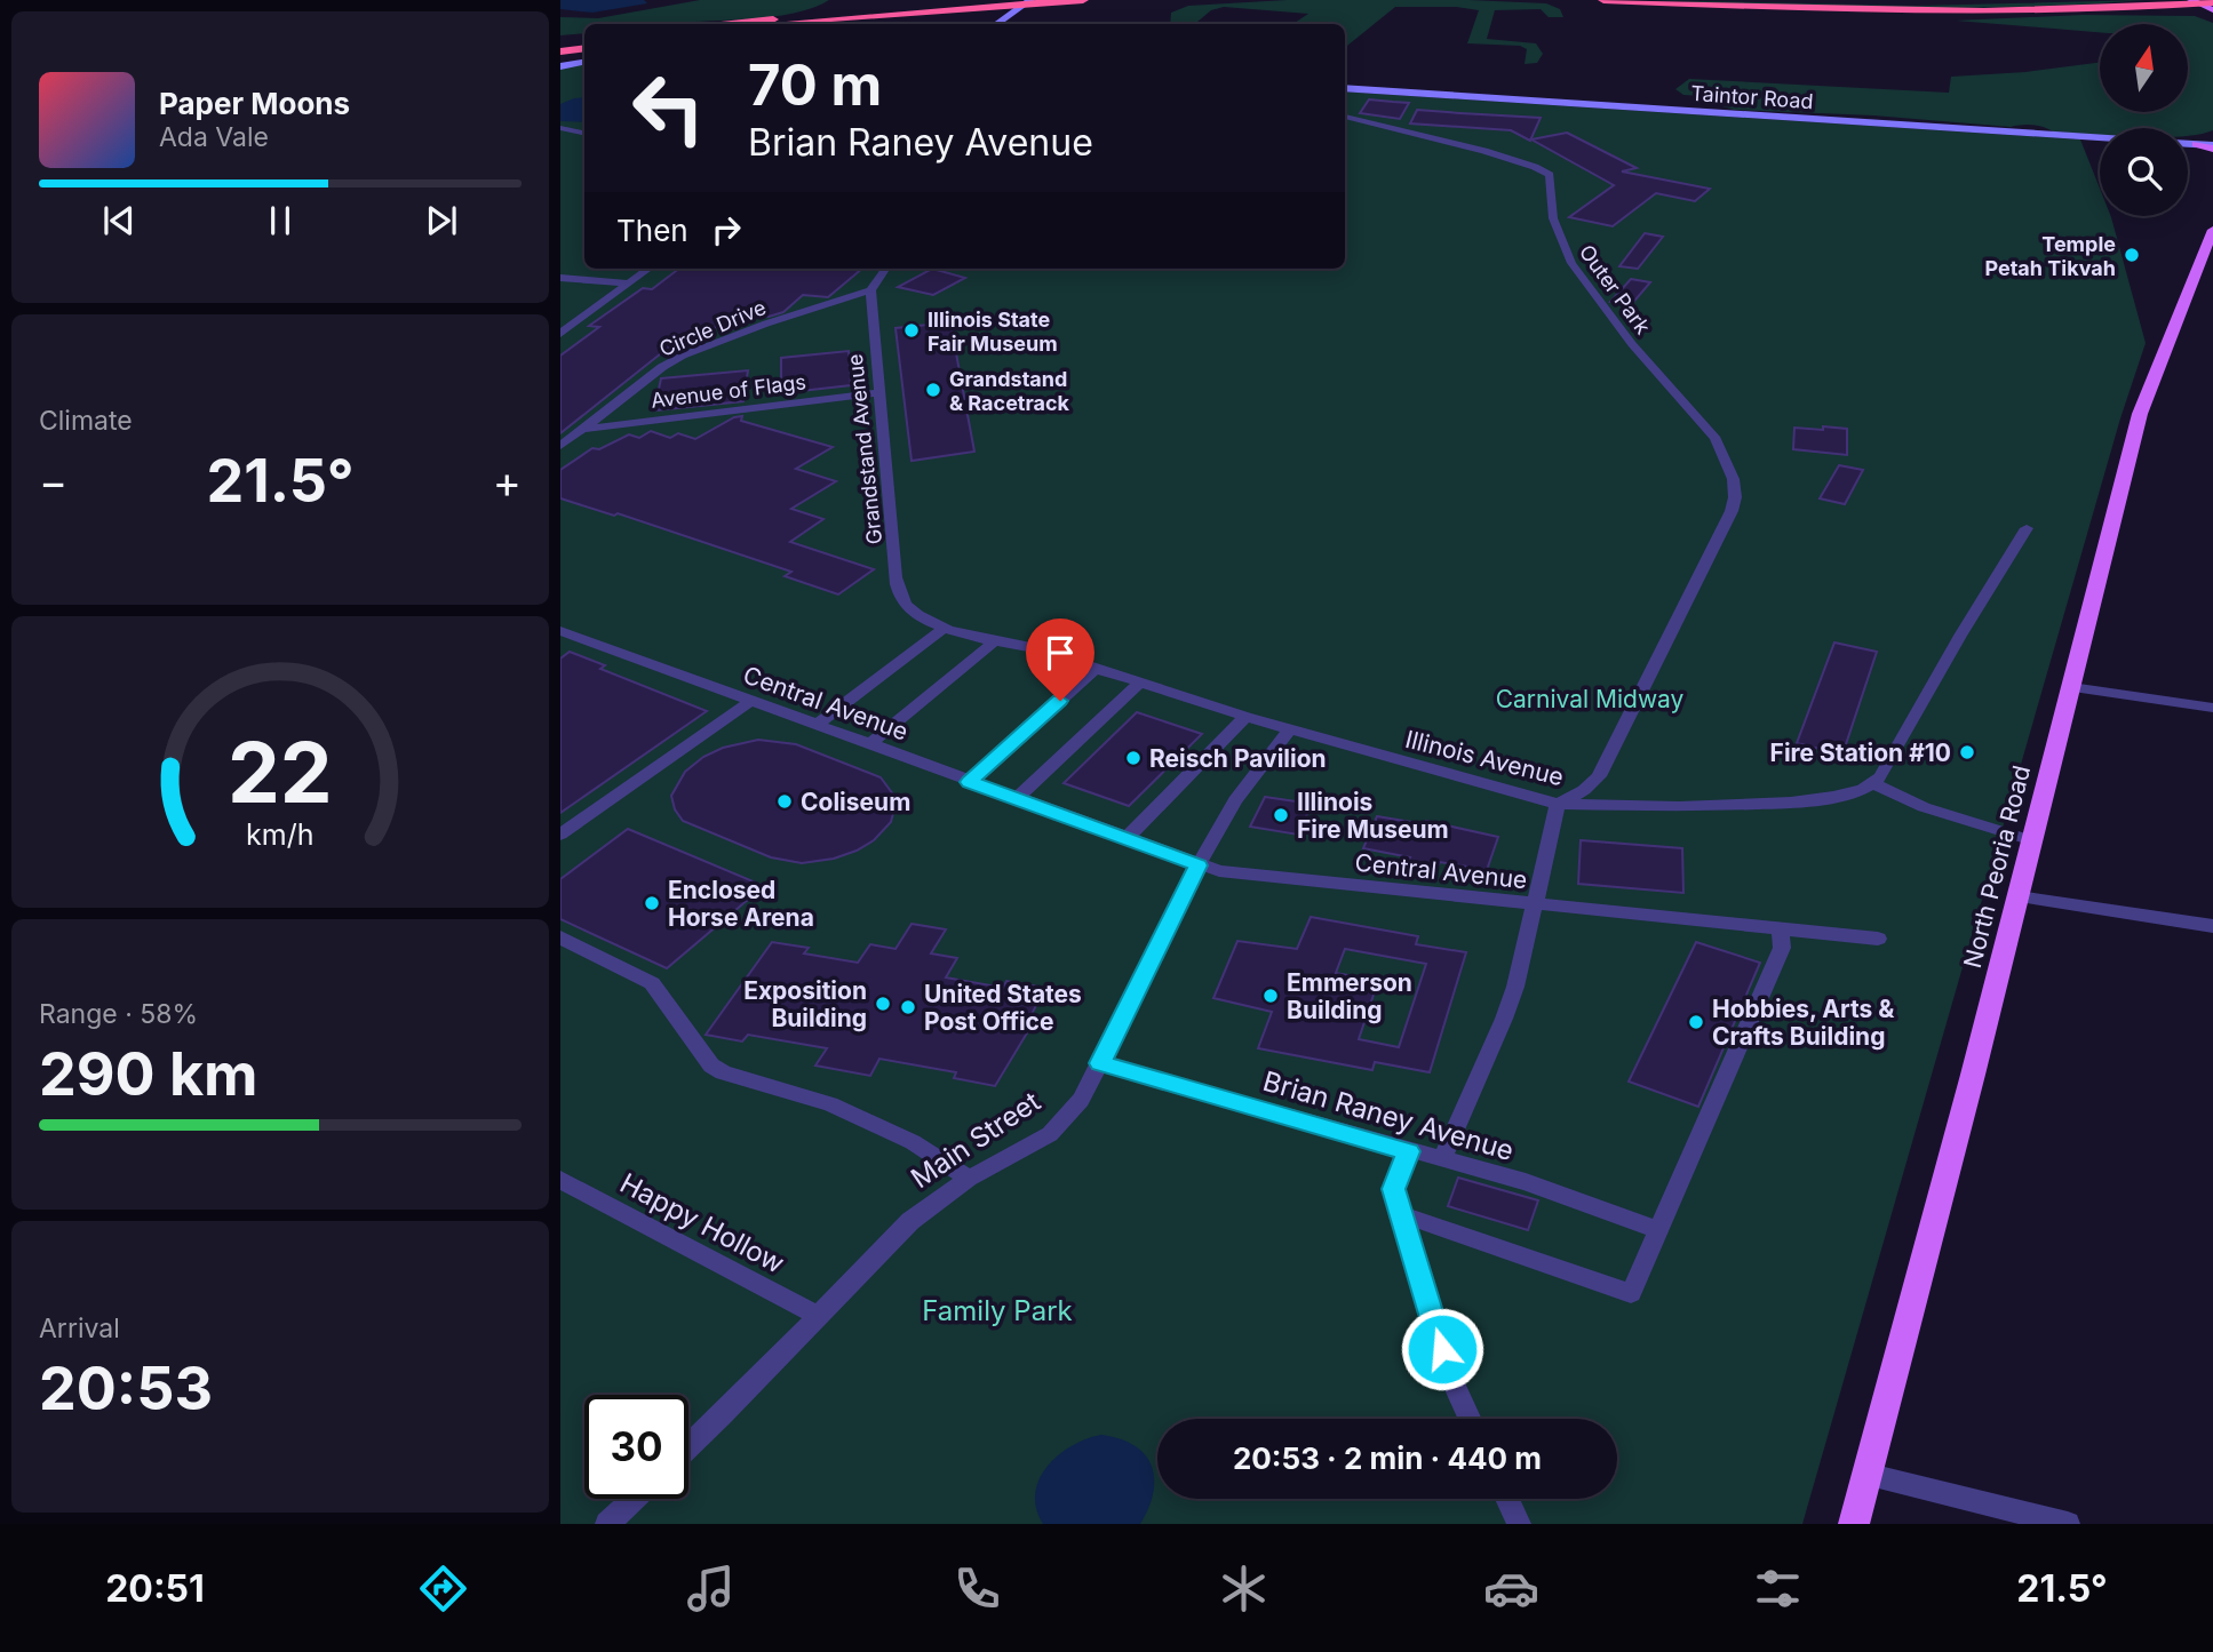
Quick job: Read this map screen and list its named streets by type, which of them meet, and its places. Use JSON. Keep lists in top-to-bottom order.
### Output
{
  "streets": {
    "main road": ["Taintor Road", "North Peoria Road"],
    "street": [
      "Outer Park",
      "Circle Drive",
      "Avenue of Flags",
      "Grandstand Avenue",
      "Central Avenue",
      "Illinois Avenue",
      "Brian Raney Avenue",
      "Main Street",
      "Happy Hollow"
    ]
  },
  "crossings": [
    ["Outer Park", "Illinois Avenue"],
    ["Circle Drive", "Avenue of Flags"],
    ["Circle Drive", "Grandstand Avenue"],
    ["Avenue of Flags", "Grandstand Avenue"],
    ["Grandstand Avenue", "Illinois Avenue"],
    ["Central Avenue", "Main Street"],
    ["Illinois Avenue", "Main Street"],
    ["Brian Raney Avenue", "Main Street"],
    ["Main Street", "Happy Hollow"]
  ],
  "parks": ["Carnival Midway", "Family Park"],
  "places": [
    "Temple Petah Tikvah",
    "Illinois State Fair Museum",
    "Grandstand & Racetrack",
    "Fire Station #10",
    "Reisch Pavilion",
    "Coliseum",
    "Illinois Fire Museum",
    "Enclosed Horse Arena",
    "Emmerson Building",
    "Exposition Building",
    "United States Post Office",
    "Hobbies, Arts & Crafts Building"
  ],
  "north": "top",
  "page": {
    "turn": ["70 m", "Brian Raney Avenue"],
    "song": ["Paper Moons", "Ada Vale"],
    "then": "Then",
    "tile": [
      "Climate",
      ["Range · 58%", "290 km"],
      ["Arrival", "20:53"]
    ],
    "heat": ["−", "21.5°", "+"],
    "limit": "30",
    "trip": "20:53 · 2 min · 440 m",
    "tabs": ["20:51", "21.5°"],
    "gauge": ["22", "km/h"]
  }
}
